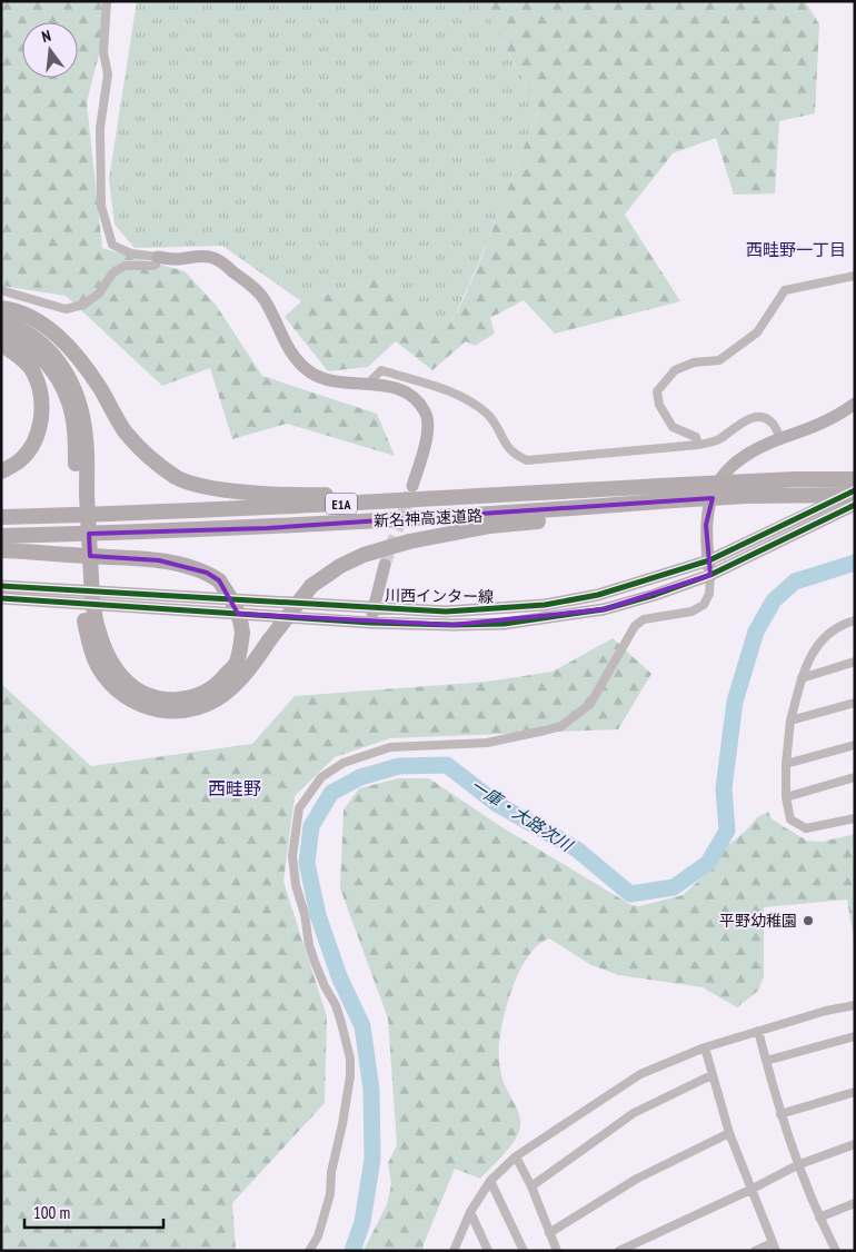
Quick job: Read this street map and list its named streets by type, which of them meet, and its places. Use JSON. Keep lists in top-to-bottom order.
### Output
{
  "streets": {
    "highway": ["E1A", "新名神高速道路"],
    "main road": ["川西インター線"]
  },
  "districts": ["西畦野一丁目", "西畦野"],
  "water": ["一庫・大路次川"],
  "places": ["平野幼稚園"],
  "scale_bar": "100 m",
  "north": "top"
}
